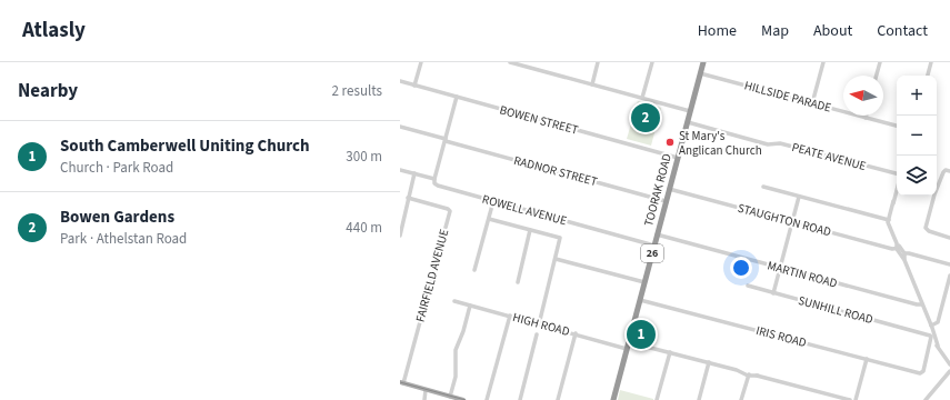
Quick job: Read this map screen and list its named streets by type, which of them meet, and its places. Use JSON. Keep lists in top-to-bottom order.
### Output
{
  "streets": {
    "highway": ["TOORAK ROAD", "26"],
    "street": [
      "HILLSIDE PARADE",
      "BOWEN STREET",
      "PEATE AVENUE",
      "RADNOR STREET",
      "ROWELL AVENUE",
      "STAUGHTON ROAD",
      "MARTIN ROAD",
      "FAIRFIELD AVENUE",
      "SUNHILL ROAD",
      "HIGH ROAD",
      "IRIS ROAD"
    ]
  },
  "crossings": [
    ["HILLSIDE PARADE", "TOORAK ROAD"],
    ["BOWEN STREET", "TOORAK ROAD"],
    ["PEATE AVENUE", "TOORAK ROAD"],
    ["RADNOR STREET", "TOORAK ROAD"],
    ["TOORAK ROAD", "ROWELL AVENUE"],
    ["TOORAK ROAD", "STAUGHTON ROAD"],
    ["TOORAK ROAD", "MARTIN ROAD"],
    ["TOORAK ROAD", "HIGH ROAD"],
    ["TOORAK ROAD", "IRIS ROAD"]
  ],
  "places": ["St Mary's Anglican Church"],
  "north": "left",
  "page": {
    "header": "Atlasly",
    "nav": [
      "Home",
      "Map",
      "About",
      "Contact"
    ],
    "heading": ["Nearby", "2 results"],
    "map_buttons": ["+", "−"],
    "pins": ["2", "1"],
    "list": [
      {
        "mark": "1",
        "name": "South Camberwell Uniting Church",
        "note": "Church · Park Road",
        "value": "300 m"
      },
      {
        "mark": "2",
        "name": "Bowen Gardens",
        "note": "Park · Athelstan Road",
        "value": "440 m"
      }
    ]
  }
}
